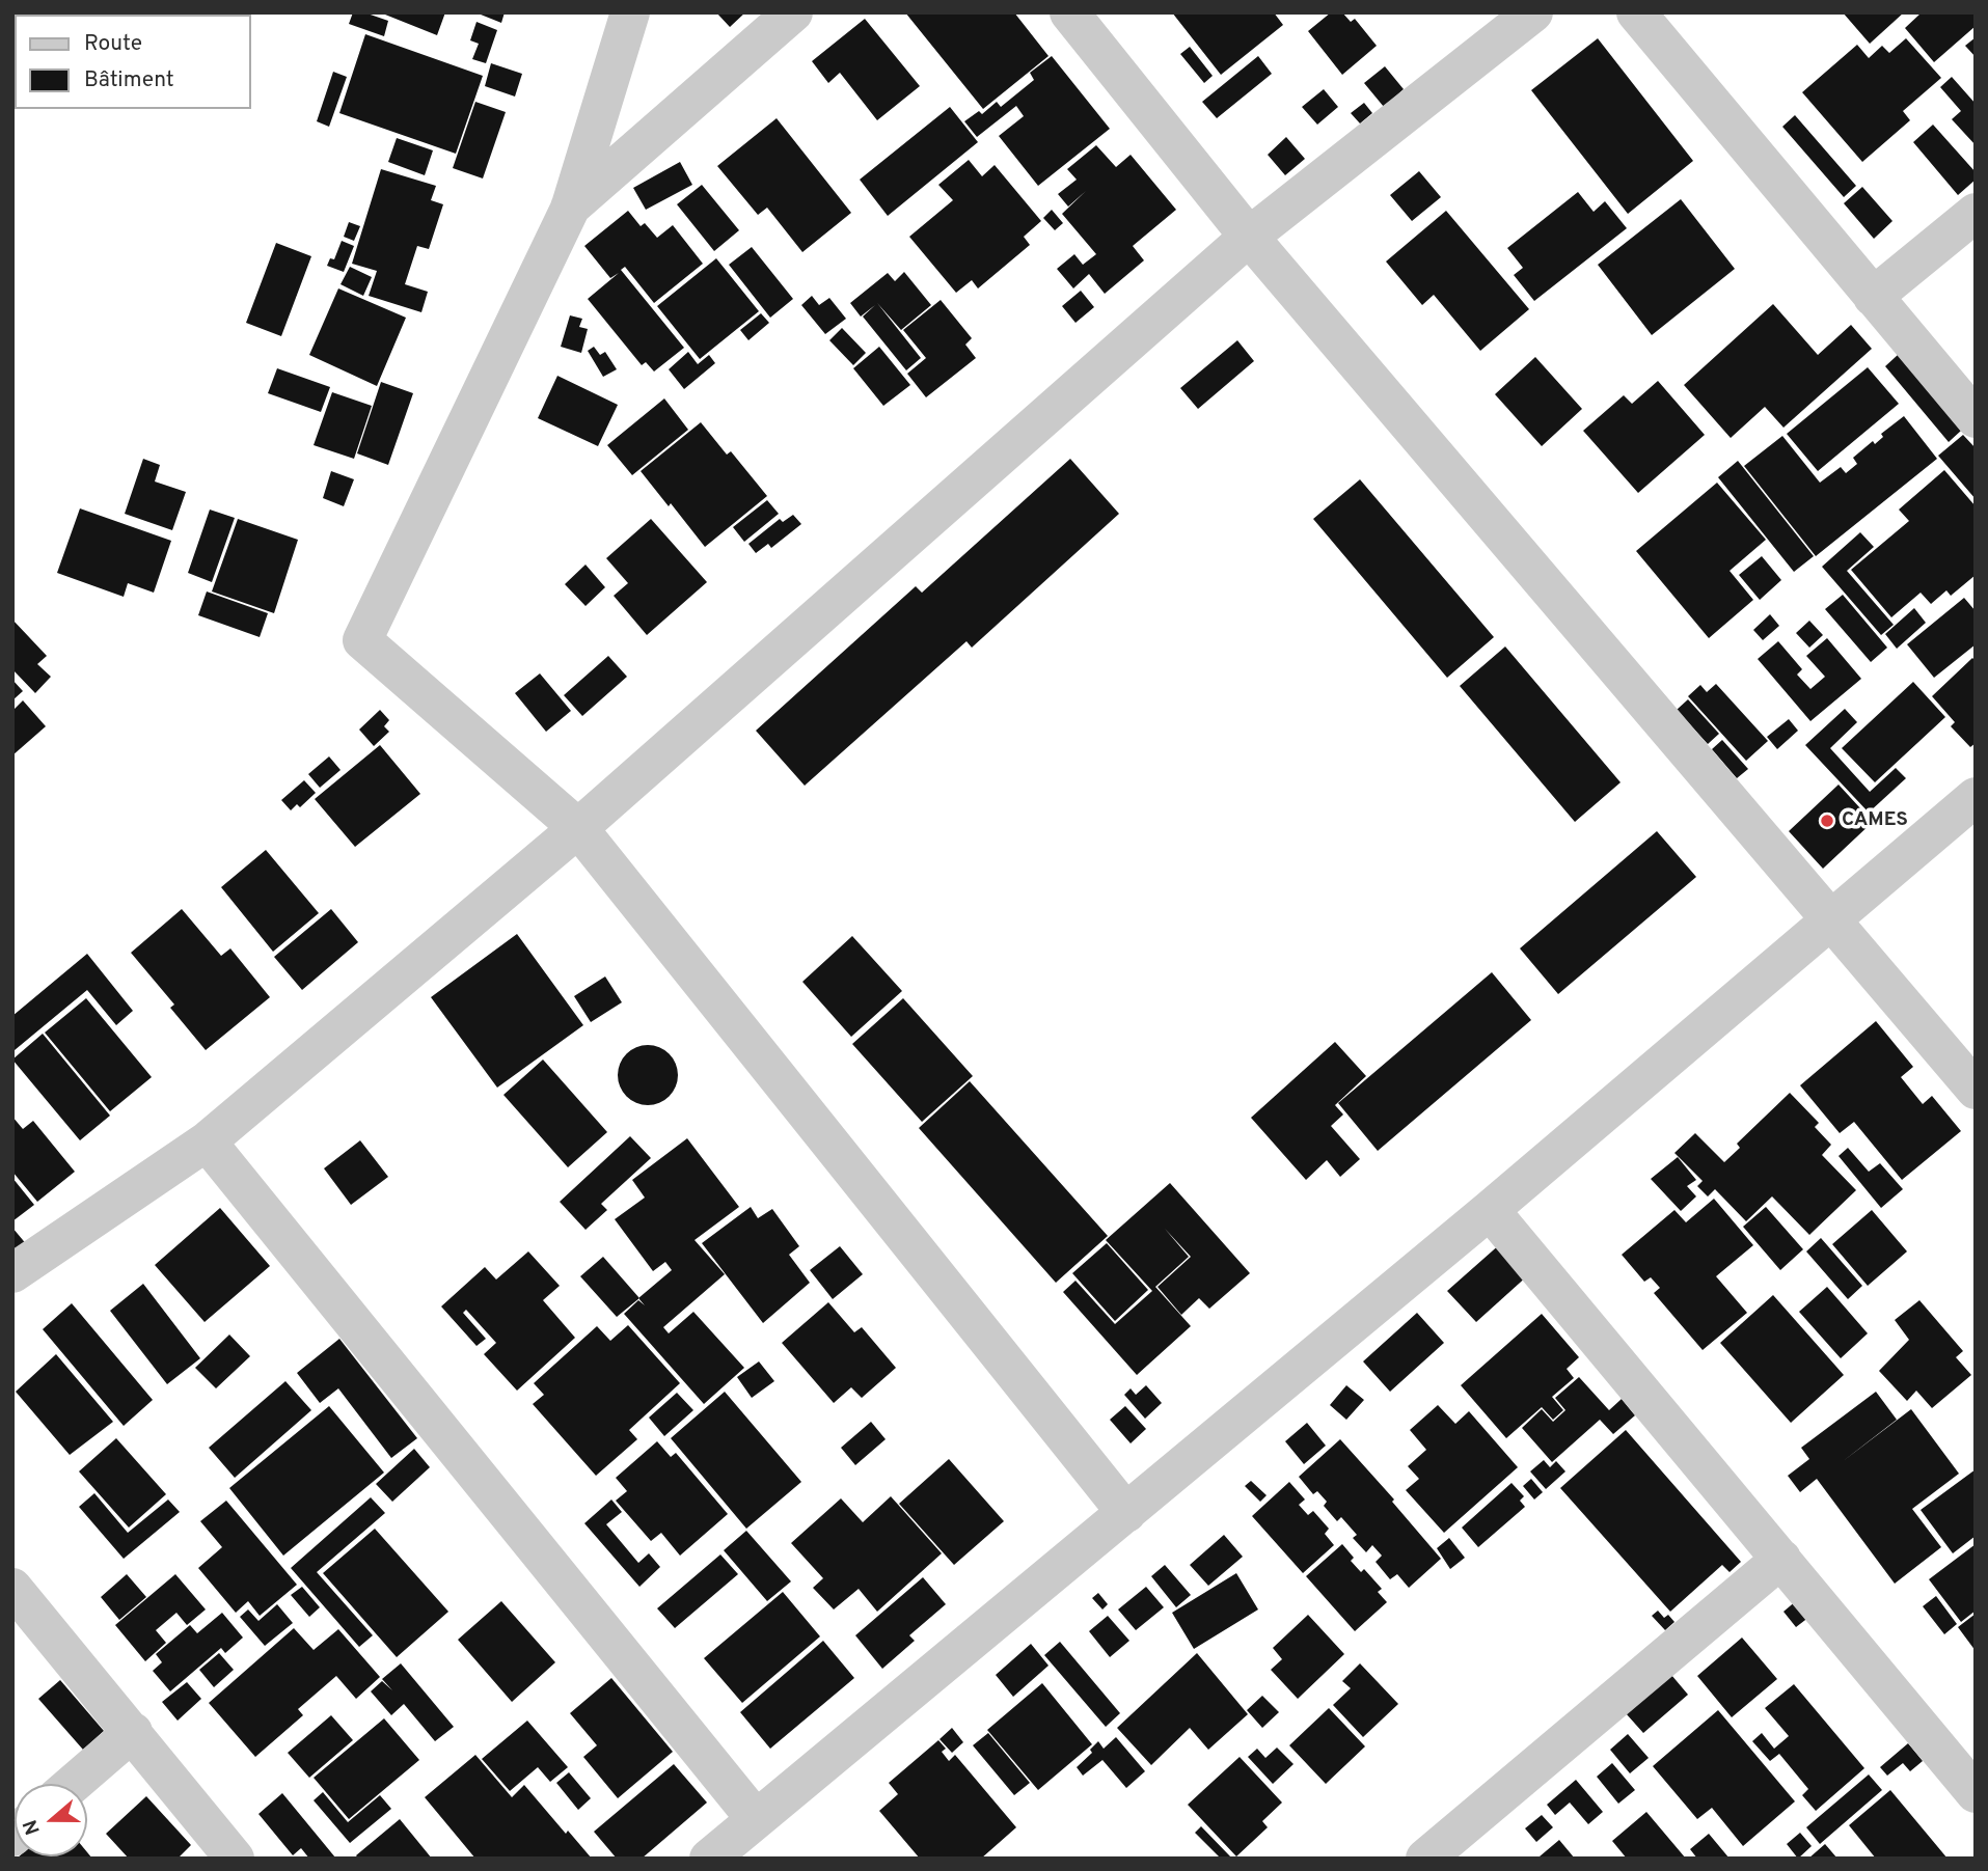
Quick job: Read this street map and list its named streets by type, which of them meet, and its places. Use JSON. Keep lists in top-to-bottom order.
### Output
{
  "places": ["CAMES"],
  "legend": ["Route", "Bâtiment"],
  "north": "left"
}
